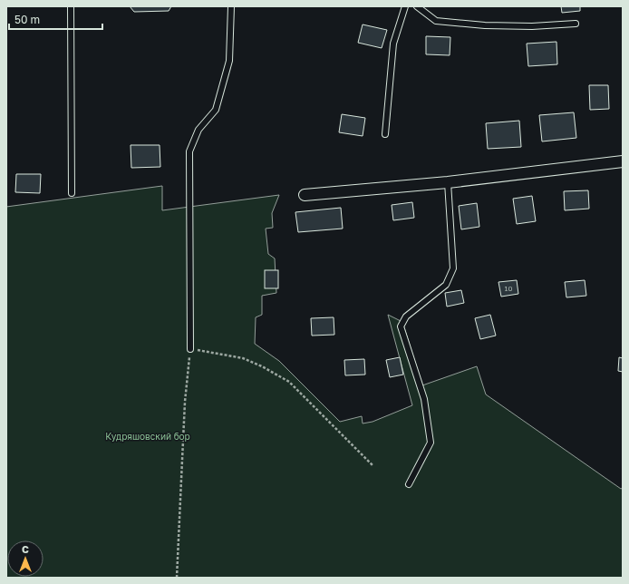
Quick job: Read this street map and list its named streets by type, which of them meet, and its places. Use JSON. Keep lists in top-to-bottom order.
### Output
{
  "parks": ["Кудряшовский бор"],
  "house_numbers": ["10"],
  "scale_bar": "50 m",
  "north": "top"
}
